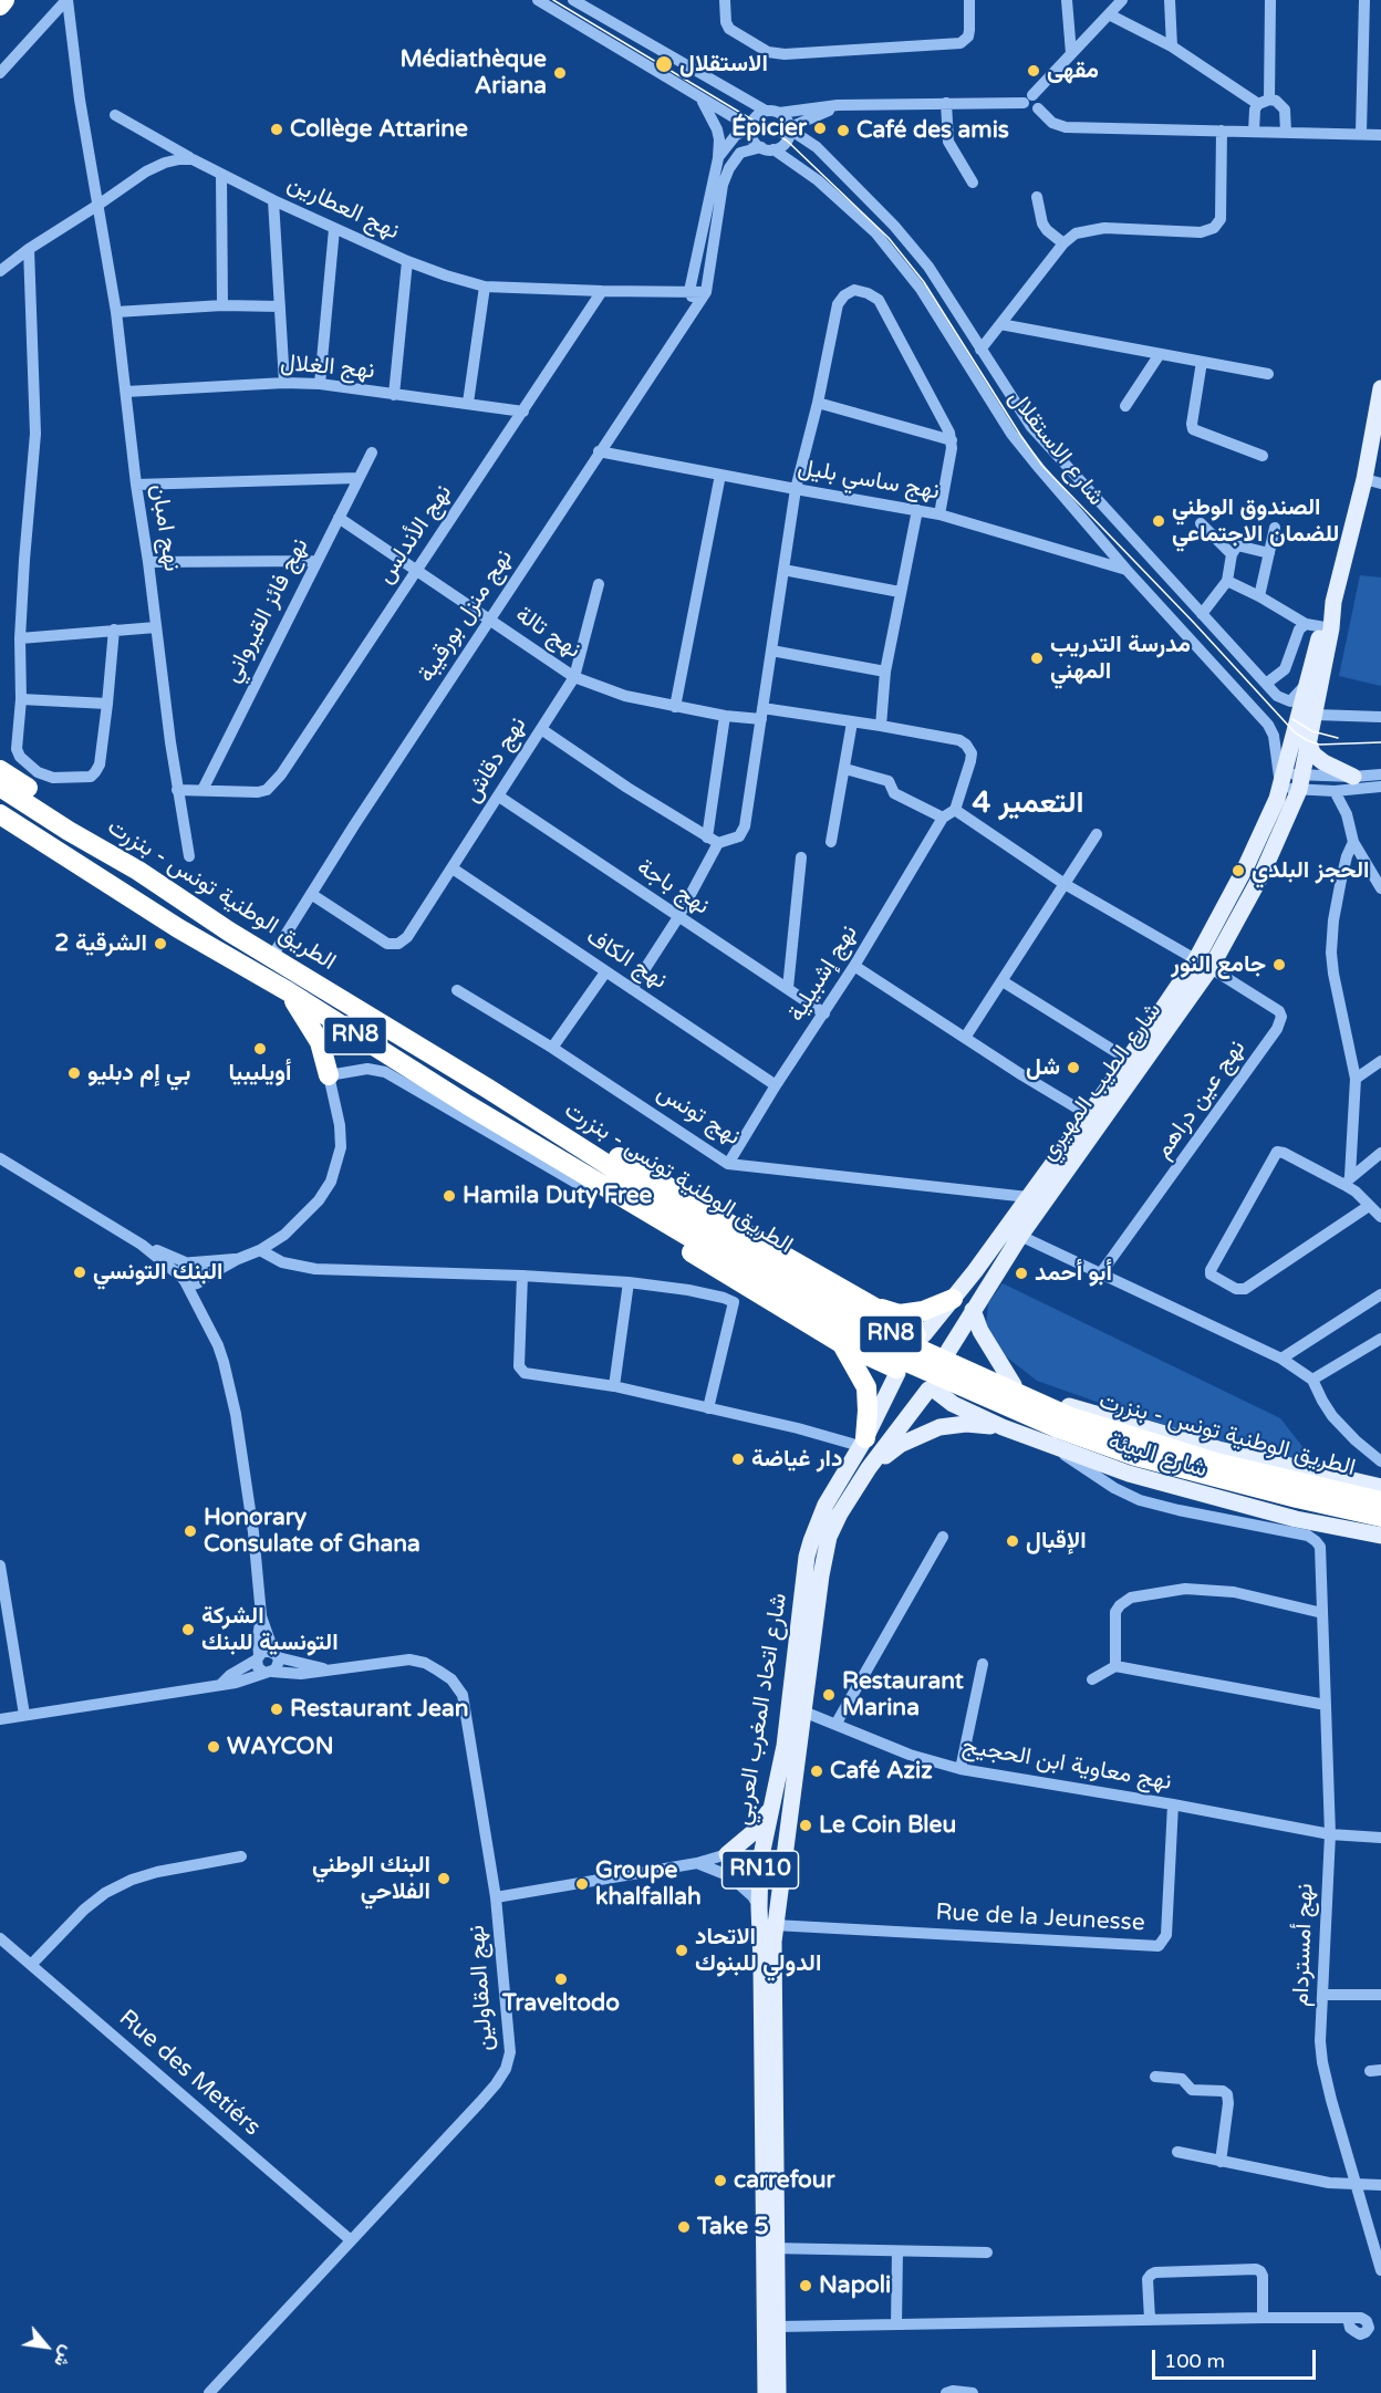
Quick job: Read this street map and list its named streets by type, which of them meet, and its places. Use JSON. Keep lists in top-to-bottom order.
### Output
{
  "streets": {
    "highway": ["الطريق الوطنية تونس - بنزرت", "RN8"],
    "main road": [
      "شارع الطيب المهيري",
      "شارع البيئة",
      "شارع اتحاد المغرب العربي",
      "RN10"
    ],
    "street": [
      "نهج العطارين",
      "نهج الغلال",
      "شارع الاستقلال",
      "نهج ساسي بليل",
      "نهج امبان",
      "نهج الأندلس",
      "نهج فائز القيرواني",
      "نهج منزل بورقيبة",
      "نهج تالة",
      "نهج دقاش",
      "نهج باجة",
      "نهج الكاف",
      "نهج إشبيلية",
      "نهج عين دراهم",
      "نهج تونس",
      "نهج معاوية ابن الحجيج",
      "Rue de la Jeunesse",
      "نهج أمستردام",
      "نهج المقاولين",
      "Rue des Metiérs"
    ]
  },
  "crossings": [
    ["نهج العطارين", "نهج الأندلس"],
    ["نهج العطارين", "نهج منزل بورقيبة"],
    ["نهج الغلال", "نهج امبان"],
    ["نهج الغلال", "نهج الأندلس"],
    ["شارع الاستقلال", "نهج ساسي بليل"],
    ["شارع الاستقلال", "شارع الطيب المهيري"],
    ["نهج ساسي بليل", "نهج منزل بورقيبة"],
    ["نهج الأندلس", "نهج فائز القيرواني"],
    ["نهج الأندلس", "نهج تالة"],
    ["نهج فائز القيرواني", "نهج تالة"],
    ["نهج منزل بورقيبة", "نهج تالة"],
    ["نهج منزل بورقيبة", "نهج دقاش"],
    ["نهج منزل بورقيبة", "الطريق الوطنية تونس - بنزرت"],
    ["نهج تالة", "نهج دقاش"],
    ["نهج تالة", "نهج إشبيلية"],
    ["نهج دقاش", "نهج باجة"],
    ["نهج دقاش", "نهج الكاف"],
    ["نهج باجة", "نهج إشبيلية"],
    ["الطريق الوطنية تونس - بنزرت", "RN8"],
    ["نهج الكاف", "نهج إشبيلية"],
    ["نهج إشبيلية", "نهج تونس"],
    ["شارع الطيب المهيري", "نهج عين دراهم"],
    ["شارع الطيب المهيري", "نهج تونس"],
    ["شارع الطيب المهيري", "شارع البيئة"],
    ["شارع الطيب المهيري", "شارع اتحاد المغرب العربي"],
    ["شارع الطيب المهيري", "RN10"],
    ["شارع البيئة", "شارع اتحاد المغرب العربي"],
    ["شارع البيئة", "RN10"],
    ["شارع البيئة", "نهج أمستردام"],
    ["شارع اتحاد المغرب العربي", "نهج معاوية ابن الحجيج"],
    ["شارع اتحاد المغرب العربي", "RN10"],
    ["شارع اتحاد المغرب العربي", "Rue de la Jeunesse"],
    ["نهج معاوية ابن الحجيج", "Rue de la Jeunesse"],
    ["نهج معاوية ابن الحجيج", "نهج أمستردام"],
    ["نهج المقاولين", "Rue des Metiérs"]
  ],
  "districts": ["التعمير 4"],
  "places": [
    "الاستقلال",
    "مقهى",
    "Médiathèque Ariana",
    "Épicier",
    "Collège Attarine",
    "Café des amis",
    "الصندوق الوطني للضمان الاجتماعي",
    "مدرسة التدريب المهني",
    "الحجز البلدي",
    "الشرقية 2",
    "جامع النور",
    "أويليبيا",
    "شل",
    "بي إم دبليو",
    "Hamila Duty Free",
    "البنك التونسي",
    "أبو أحمد",
    "دار غياضة",
    "Honorary Consulate of Ghana",
    "الإقبال",
    "الشركة التونسية للبنك",
    "Restaurant Marina",
    "Restaurant Jean",
    "WAYCON",
    "Café Aziz",
    "Le Coin Bleu",
    "البنك الوطني الفلاحي",
    "Groupe khalfallah",
    "الاتحاد الدولي للبنوك",
    "Traveltodo",
    "carrefour",
    "Take 5",
    "Napoli"
  ],
  "scale_bar": "100 m",
  "north": "bottom right"
}
